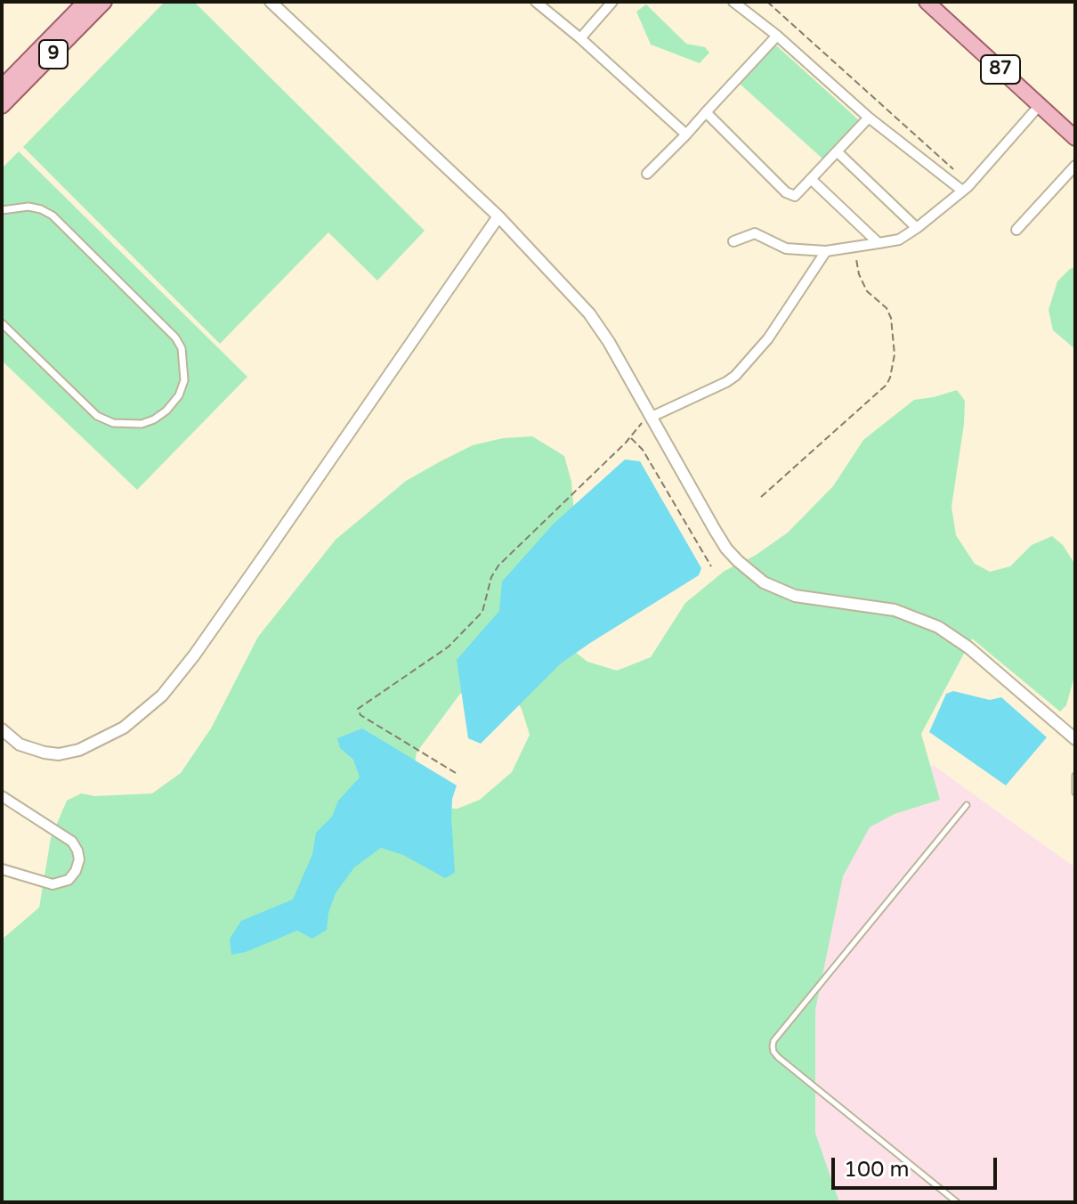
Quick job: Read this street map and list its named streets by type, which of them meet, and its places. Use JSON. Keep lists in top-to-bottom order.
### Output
{
  "streets": {
    "main road": ["9", "87"]
  },
  "scale_bar": "100 m"
}
